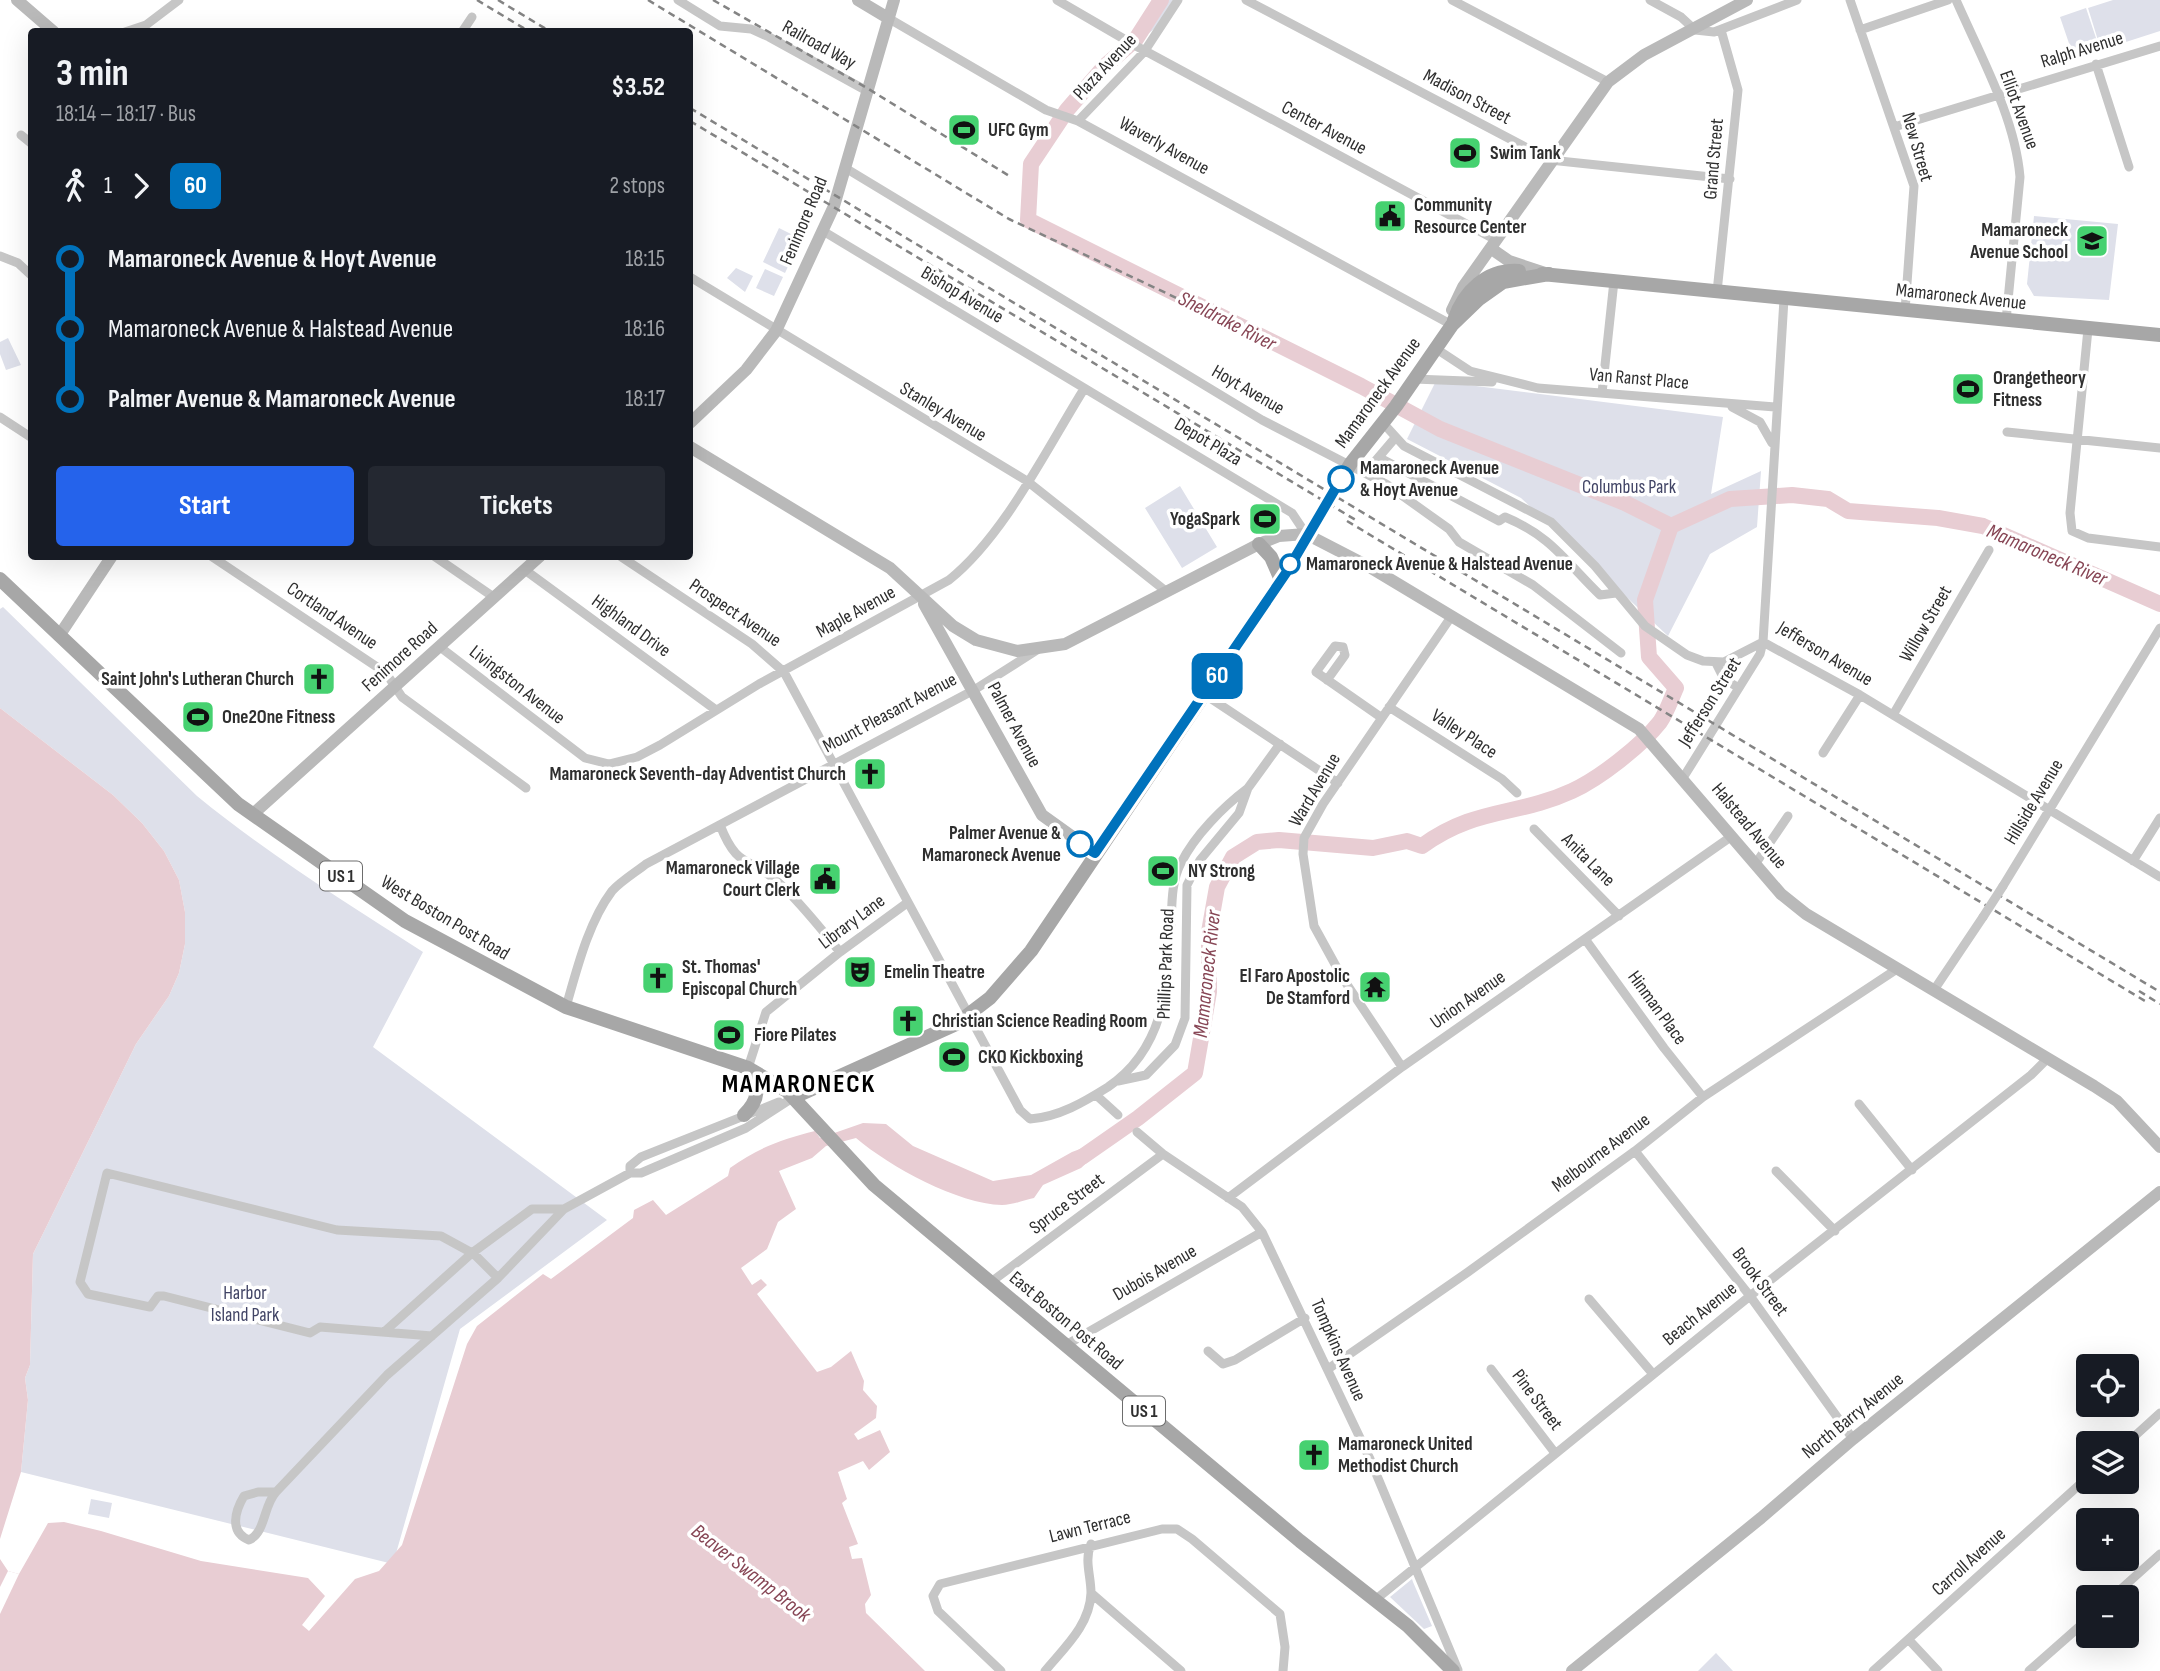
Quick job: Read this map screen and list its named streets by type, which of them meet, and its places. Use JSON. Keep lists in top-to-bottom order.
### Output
{
  "streets": {
    "main road": [
      "Mamaroneck Avenue",
      "US 1",
      "West Boston Post Road",
      "East Boston Post Road"
    ],
    "street": [
      "Railroad Way",
      "Ralph Avenue",
      "Plaza Avenue",
      "Madison Street",
      "Elliot Avenue",
      "Center Avenue",
      "Waverly Avenue",
      "New Street",
      "Grand Street",
      "Fenimore Road",
      "Bishop Avenue",
      "Van Ranst Place",
      "Hoyt Avenue",
      "Stanley Avenue",
      "Depot Plaza",
      "Maple Avenue",
      "Prospect Avenue",
      "Cortland Avenue",
      "Willow Street",
      "Highland Drive",
      "Jefferson Avenue",
      "Livingston Avenue",
      "Jefferson Street",
      "Mount Pleasant Avenue",
      "Palmer Avenue",
      "Valley Place",
      "Ward Avenue",
      "Hillside Avenue",
      "Halstead Avenue",
      "Anita Lane",
      "Library Lane",
      "Phillips Park Road",
      "Union Avenue",
      "Hinman Place",
      "Melbourne Avenue",
      "Spruce Street",
      "Dubois Avenue",
      "Brook Street",
      "Beach Avenue",
      "Tompkins Avenue",
      "Pine Street",
      "North Barry Avenue",
      "Lawn Terrace",
      "Carroll Avenue"
    ]
  },
  "crossings": [
    ["Railroad Way", "Fenimore Road"],
    ["Ralph Avenue", "Elliot Avenue"],
    ["Ralph Avenue", "New Street"],
    ["Plaza Avenue", "Center Avenue"],
    ["Plaza Avenue", "Waverly Avenue"],
    ["Madison Street", "Grand Street"],
    ["Madison Street", "Mamaroneck Avenue"],
    ["Elliot Avenue", "Mamaroneck Avenue"],
    ["Center Avenue", "Mamaroneck Avenue"],
    ["Waverly Avenue", "Fenimore Road"],
    ["Waverly Avenue", "Mamaroneck Avenue"],
    ["New Street", "Mamaroneck Avenue"],
    ["Grand Street", "Mamaroneck Avenue"],
    ["Fenimore Road", "Bishop Avenue"],
    ["Fenimore Road", "Hoyt Avenue"],
    ["Fenimore Road", "Stanley Avenue"],
    ["Fenimore Road", "Cortland Avenue"],
    ["Fenimore Road", "Highland Drive"],
    ["Fenimore Road", "Livingston Avenue"],
    ["Fenimore Road", "West Boston Post Road"],
    ["Bishop Avenue", "Depot Plaza"],
    ["Bishop Avenue", "Maple Avenue"],
    ["Mamaroneck Avenue", "Van Ranst Place"],
    ["Mamaroneck Avenue", "Hoyt Avenue"],
    ["Mamaroneck Avenue", "Depot Plaza"],
    ["Mamaroneck Avenue", "Prospect Avenue"],
    ["Mamaroneck Avenue", "Jefferson Avenue"],
    ["Mamaroneck Avenue", "Mount Pleasant Avenue"],
    ["Mamaroneck Avenue", "Palmer Avenue"],
    ["Mamaroneck Avenue", "Halstead Avenue"],
    ["Mamaroneck Avenue", "West Boston Post Road"],
    ["Mamaroneck Avenue", "East Boston Post Road"],
    ["Van Ranst Place", "Jefferson Avenue"],
    ["Stanley Avenue", "Maple Avenue"],
    ["Stanley Avenue", "Mount Pleasant Avenue"],
    ["Depot Plaza", "Maple Avenue"],
    ["Depot Plaza", "Mount Pleasant Avenue"],
    ["Depot Plaza", "Halstead Avenue"],
    ["Maple Avenue", "Prospect Avenue"],
    ["Maple Avenue", "Highland Drive"],
    ["Maple Avenue", "Livingston Avenue"],
    ["Maple Avenue", "Palmer Avenue"],
    ["Prospect Avenue", "Mount Pleasant Avenue"],
    ["Prospect Avenue", "Library Lane"],
    ["Prospect Avenue", "Phillips Park Road"],
    ["Willow Street", "Jefferson Avenue"],
    ["Jefferson Avenue", "Jefferson Street"],
    ["Jefferson Avenue", "Hillside Avenue"],
    ["Jefferson Street", "Halstead Avenue"],
    ["Mount Pleasant Avenue", "Palmer Avenue"],
    ["Mount Pleasant Avenue", "Halstead Avenue"],
    ["Mount Pleasant Avenue", "West Boston Post Road"],
    ["Valley Place", "Ward Avenue"],
    ["Ward Avenue", "Halstead Avenue"],
    ["Ward Avenue", "Union Avenue"],
    ["Hillside Avenue", "Halstead Avenue"],
    ["Halstead Avenue", "Union Avenue"],
    ["Halstead Avenue", "Melbourne Avenue"],
    ["Halstead Avenue", "Beach Avenue"],
    ["Anita Lane", "Union Avenue"],
    ["West Boston Post Road", "Library Lane"],
    ["West Boston Post Road", "East Boston Post Road"],
    ["Union Avenue", "Hinman Place"],
    ["Union Avenue", "Tompkins Avenue"],
    ["Hinman Place", "Melbourne Avenue"],
    ["Melbourne Avenue", "Brook Street"],
    ["Melbourne Avenue", "Tompkins Avenue"],
    ["Spruce Street", "East Boston Post Road"],
    ["Spruce Street", "Tompkins Avenue"],
    ["Dubois Avenue", "East Boston Post Road"],
    ["Dubois Avenue", "Tompkins Avenue"],
    ["Brook Street", "Beach Avenue"],
    ["Brook Street", "North Barry Avenue"],
    ["Beach Avenue", "East Boston Post Road"],
    ["Beach Avenue", "Tompkins Avenue"],
    ["Beach Avenue", "Pine Street"],
    ["East Boston Post Road", "Tompkins Avenue"]
  ],
  "districts": ["MAMARONECK"],
  "water": ["Sheldrake River", "Mamaroneck River", "Beaver Swamp Brook"],
  "parks": ["Columbus Park", "Harbor Island Park"],
  "places": {
    "sports": [
      "UFC Gym",
      "Swim Tank",
      "Orangetheory Fitness",
      "YogaSpark",
      "One2One Fitness",
      "NY Strong",
      "Fiore Pilates",
      "CKO Kickboxing"
    ],
    "public building": ["Community Resource Center", "Mamaroneck Village Court Clerk"],
    "school or university": ["Mamaroneck Avenue School"],
    "other": ["Mamaroneck Avenue & Hoyt Avenue", "Mamaroneck Avenue & Halstead Avenue", "Palmer Avenue & Mamaroneck Avenue"],
    "church": [
      "Saint John's Lutheran Church",
      "Mamaroneck Seventh-day Adventist Church",
      "St. Thomas' Episcopal Church",
      "Christian Science Reading Room",
      "Mamaroneck United Methodist Church"
    ],
    "theatre": ["Emelin Theatre"],
    "temple": ["El Faro Apostolic De Stamford"]
  },
  "lines": ["bus line 60"],
  "page": {
    "on_map": "60",
    "heading": ["3 min", "18:14 – 18:17 · Bus", "$3.52"],
    "legs": ["1", "60", "2 stops"],
    "list": [
      {
        "name": "Mamaroneck Avenue & Hoyt Avenue",
        "value": "18:15"
      },
      {
        "name": "Mamaroneck Avenue & Halstead Avenue",
        "value": "18:16"
      },
      {
        "name": "Palmer Avenue & Mamaroneck Avenue",
        "value": "18:17"
      }
    ],
    "buttons": ["Start", "Tickets"],
    "map_buttons": ["+", "−"]
  }
}
